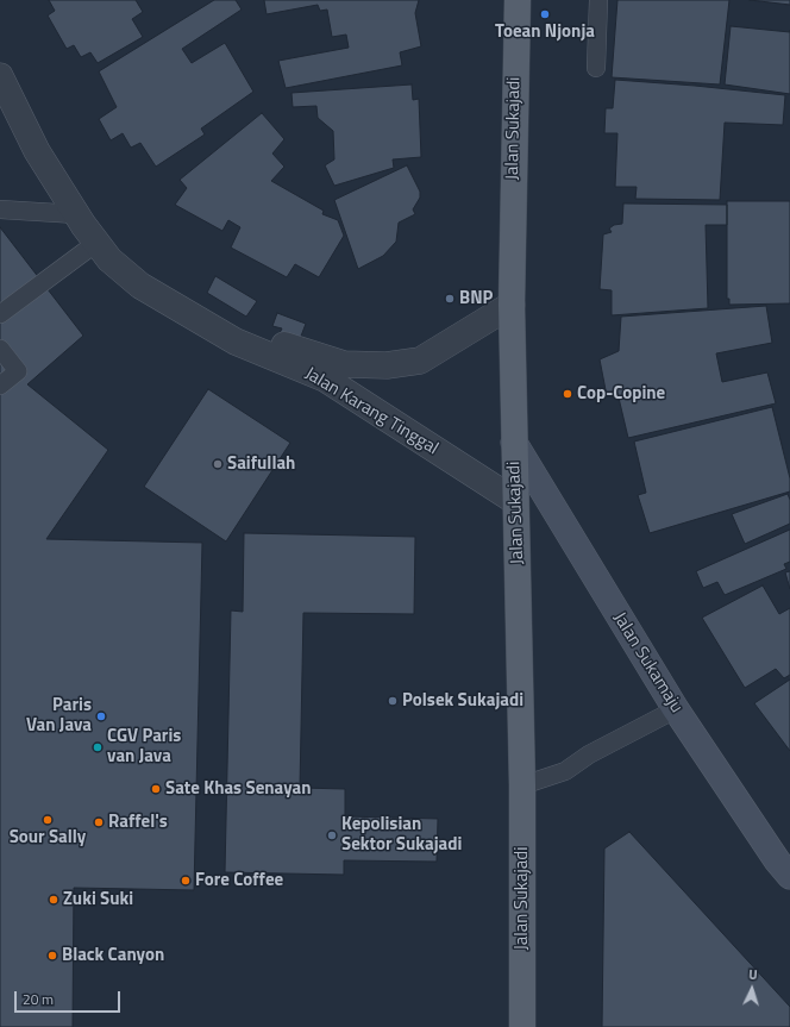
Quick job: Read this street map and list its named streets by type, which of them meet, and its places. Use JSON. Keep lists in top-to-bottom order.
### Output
{
  "streets": {
    "main road": ["Jalan Sukajadi", "Jalan Sukamaju"],
    "street": ["Jalan Karang Tinggal"]
  },
  "crossings": [
    ["Jalan Sukajadi", "Jalan Karang Tinggal"],
    ["Jalan Sukajadi", "Jalan Sukamaju"]
  ],
  "places": [
    "Toean Njonja",
    "BNP",
    "Cop-Copine",
    "Saifullah",
    "Polsek Sukajadi",
    "Paris Van Java",
    "CGV Paris van Java",
    "Sate Khas Senayan",
    "Sour Sally",
    "Raffel's",
    "Kepolisian Sektor Sukajadi",
    "Fore Coffee",
    "Zuki Suki",
    "Black Canyon"
  ],
  "scale_bar": "20 m",
  "north": "top"
}
